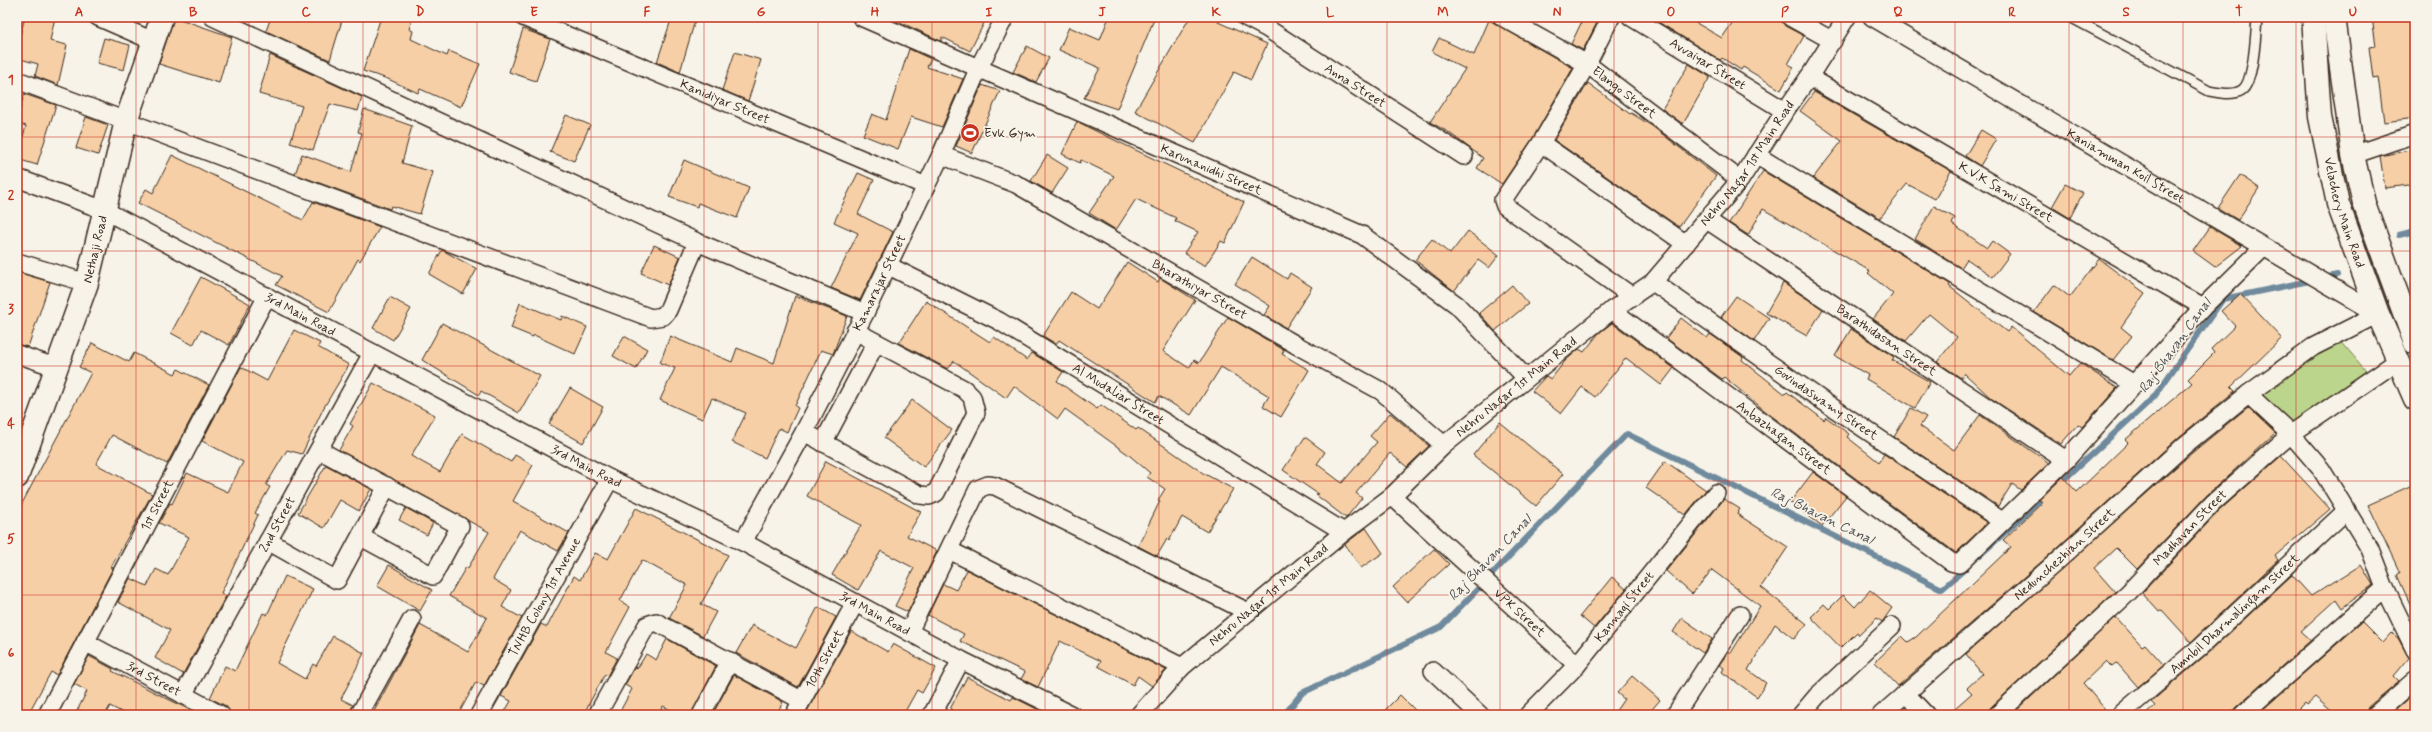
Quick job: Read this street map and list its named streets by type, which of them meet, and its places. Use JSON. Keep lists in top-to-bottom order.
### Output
{
  "streets": {
    "main road": ["Velachery Main Road", "Nethaji Road"],
    "street": [
      "Avvaiyar Street",
      "Anna Street",
      "Elango Street",
      "Kanidiyar Street",
      "Nehru Nagar 1st Main Road",
      "Kaniamman Koil Street",
      "Karunanidhi Street",
      "K.V.K Sami Street",
      "Kamarajar Street",
      "Bharathiyar Street",
      "3rd Main Road",
      "Barathidasan Street",
      "Al Mudaliar Street",
      "Govindaswamy Street",
      "Anbazhagan Street",
      "1st Street",
      "2nd Street",
      "Madhavan Street",
      "Nedunchezhian Street",
      "TNHB Colony 1st Avenue",
      "Kannagi Street",
      "VPK Street",
      "Amnbil Dharmalingam Street",
      "10th Street",
      "3rd Street"
    ]
  },
  "crossings": [
    ["Avvaiyar Street", "Nehru Nagar 1st Main Road"],
    ["Elango Street", "Nehru Nagar 1st Main Road"],
    ["Kanidiyar Street", "Kamarajar Street"],
    ["Nehru Nagar 1st Main Road", "Karunanidhi Street"],
    ["Nehru Nagar 1st Main Road", "K.V.K Sami Street"],
    ["Nehru Nagar 1st Main Road", "Bharathiyar Street"],
    ["Nehru Nagar 1st Main Road", "Barathidasan Street"],
    ["Nehru Nagar 1st Main Road", "Al Mudaliar Street"],
    ["Nehru Nagar 1st Main Road", "Govindaswamy Street"],
    ["Nehru Nagar 1st Main Road", "Anbazhagan Street"],
    ["Nehru Nagar 1st Main Road", "VPK Street"],
    ["Kaniamman Koil Street", "Velachery Main Road"],
    ["Kaniamman Koil Street", "Nedunchezhian Street"],
    ["Karunanidhi Street", "Kamarajar Street"],
    ["Velachery Main Road", "Madhavan Street"],
    ["Velachery Main Road", "Nedunchezhian Street"],
    ["Nethaji Road", "3rd Main Road"],
    ["Kamarajar Street", "Bharathiyar Street"],
    ["Kamarajar Street", "3rd Main Road"],
    ["Kamarajar Street", "Al Mudaliar Street"],
    ["3rd Main Road", "1st Street"],
    ["3rd Main Road", "2nd Street"],
    ["3rd Main Road", "TNHB Colony 1st Avenue"],
    ["3rd Main Road", "10th Street"],
    ["Govindaswamy Street", "Anbazhagan Street"],
    ["1st Street", "3rd Street"],
    ["2nd Street", "3rd Street"],
    ["Kannagi Street", "VPK Street"]
  ],
  "water": ["Raj Bhavan Canal"],
  "places": {
    "sports": ["Evk Gym"]
  },
  "grid": {
    "columns": [
      "A",
      "B",
      "C",
      "D",
      "E",
      "F",
      "G",
      "H",
      "I",
      "J",
      "K",
      "L",
      "M",
      "N",
      "O",
      "P",
      "Q",
      "R",
      "S",
      "T",
      "U"
    ],
    "rows": [
      "1",
      "2",
      "3",
      "4",
      "5",
      "6"
    ]
  }
}
